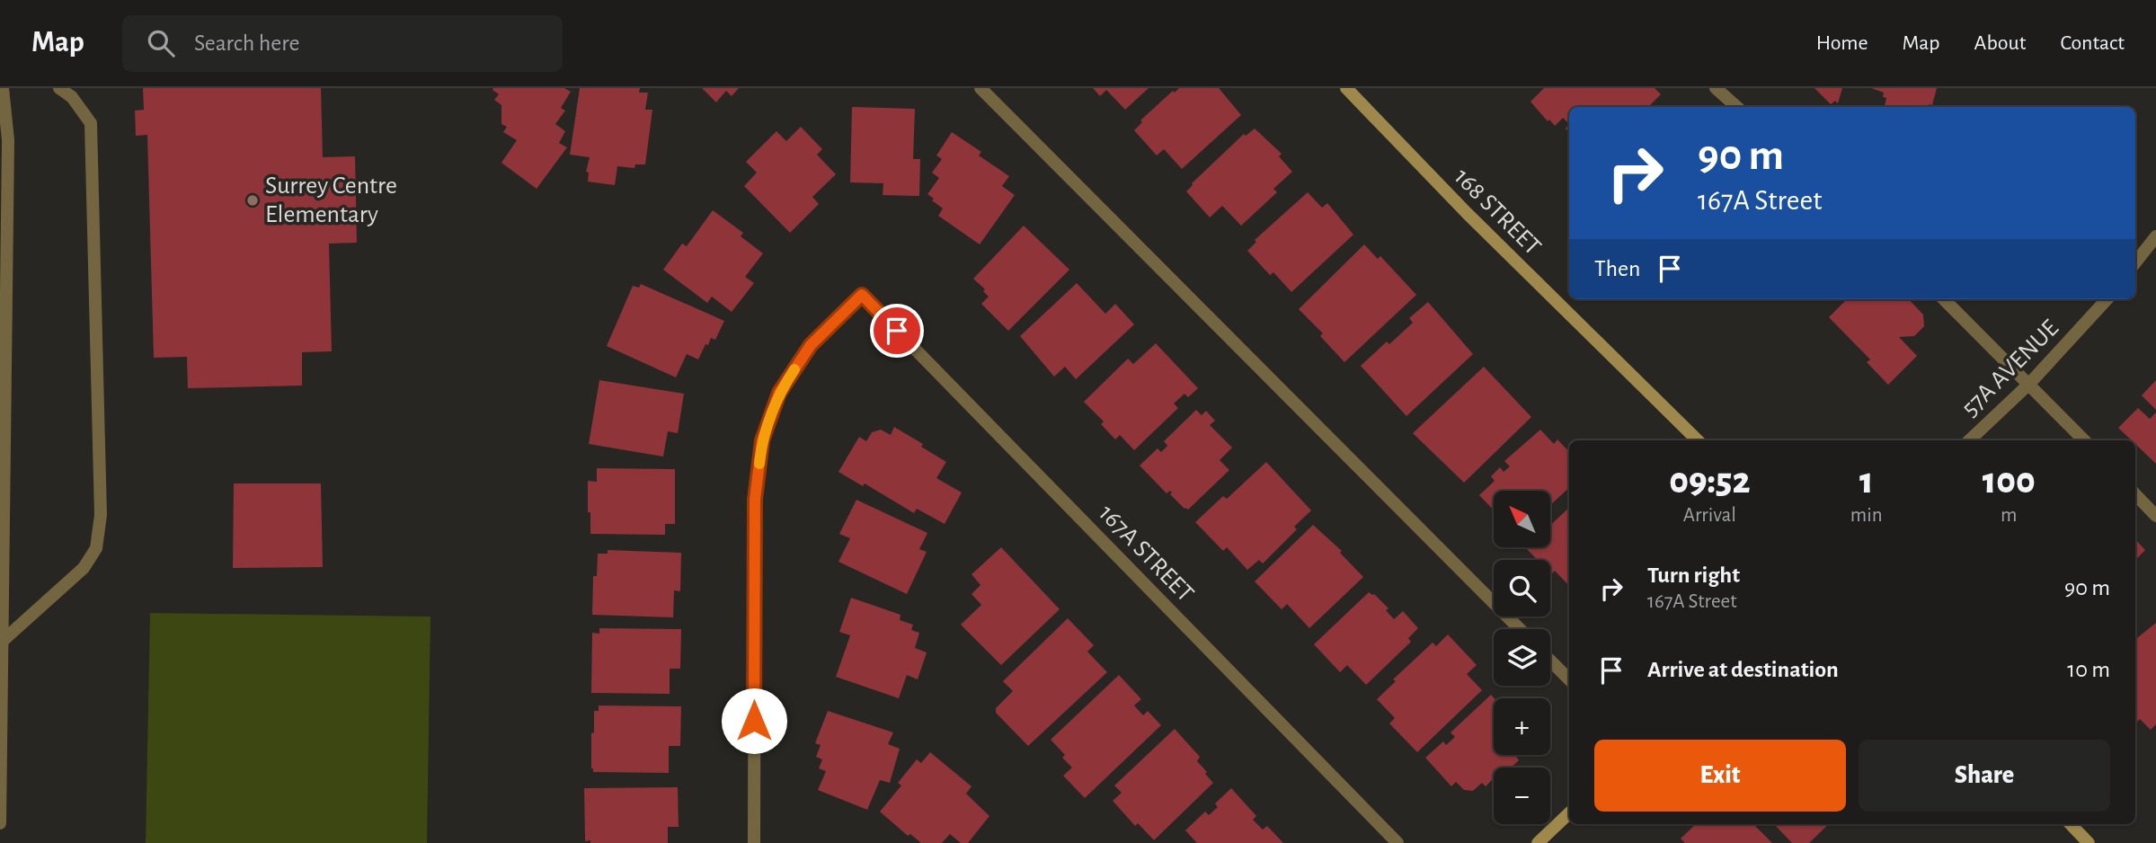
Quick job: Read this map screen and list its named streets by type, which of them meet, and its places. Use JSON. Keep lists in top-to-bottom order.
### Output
{
  "streets": {
    "main road": ["168 STREET"],
    "street": ["57A AVENUE", "167A STREET"]
  },
  "places": ["Surrey Centre Elementary"],
  "north": "top left",
  "page": {
    "header": "Map",
    "search": "Search here",
    "nav": [
      "Home",
      "Map",
      "About",
      "Contact"
    ],
    "turn": ["90 m", "167A Street"],
    "then": "Then",
    "eta": [
      "09:52",
      "Arrival",
      "1",
      "min",
      "100",
      "m"
    ],
    "map_buttons": ["+", "−"],
    "list": [
      {
        "name": "Turn right",
        "note": "167A Street",
        "value": "90 m"
      },
      {
        "name": "Arrive at destination",
        "value": "10 m"
      }
    ],
    "buttons": ["Exit", "Share"]
  }
}
